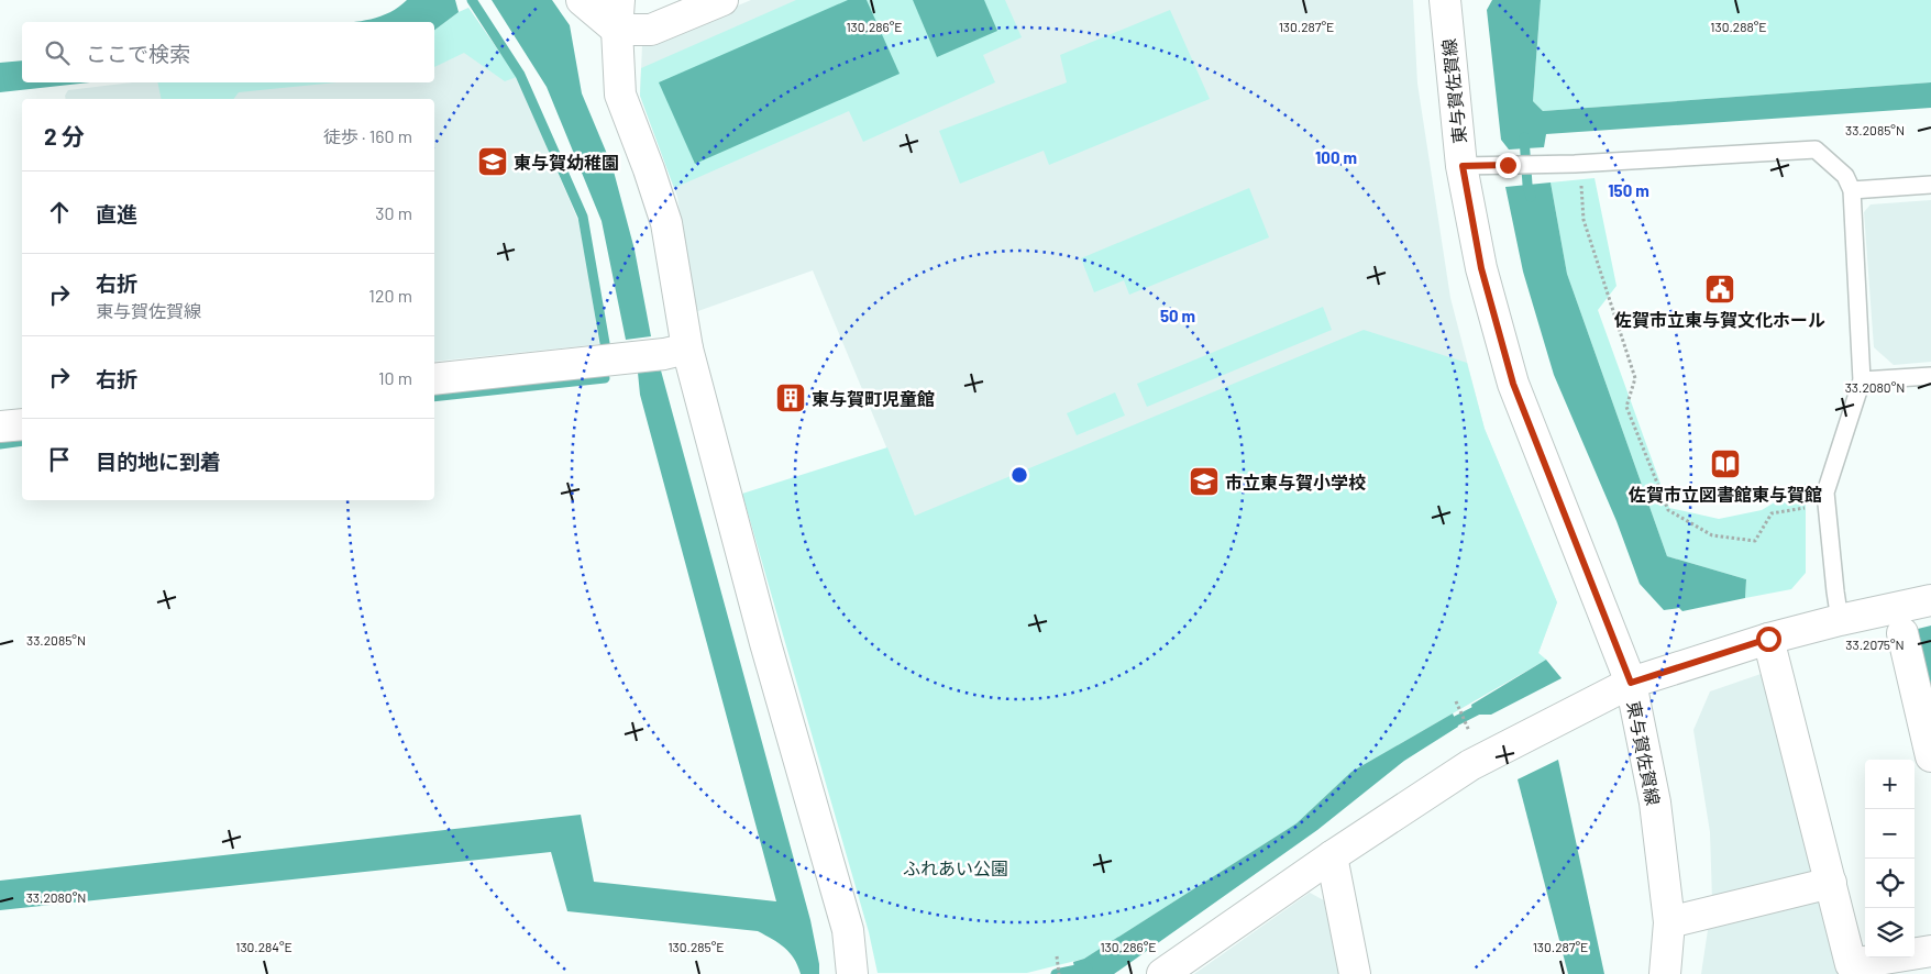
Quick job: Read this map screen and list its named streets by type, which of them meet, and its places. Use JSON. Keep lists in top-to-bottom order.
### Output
{
  "streets": {
    "street": ["東与賀佐賀線"]
  },
  "parks": ["ふれあい公園"],
  "places": {
    "school or university": ["東与賀幼稚園", "市立東与賀小学校"],
    "public building": ["佐賀市立東与賀文化ホール"],
    "building": ["東与賀町児童館"],
    "library": ["佐賀市立図書館東与賀館"]
  },
  "page": {
    "search": "ここで検索",
    "heading": ["2 分", "徒歩 · 160 m"],
    "list": [
      ["直進", "30 m"],
      ["右折", "東与賀佐賀線", "120 m"],
      ["右折", "10 m"],
      "目的地に到着"
    ],
    "map_buttons": ["+", "−"]
  },
  "coordinates": [
    "130.286°E",
    "130.287°E",
    "130.288°E",
    "33.2085°N",
    "33.2080°N",
    "33.2075°N",
    "130.284°E",
    "130.285°E"
  ],
  "rings": ["100 m", "150 m", "50 m"]
}
